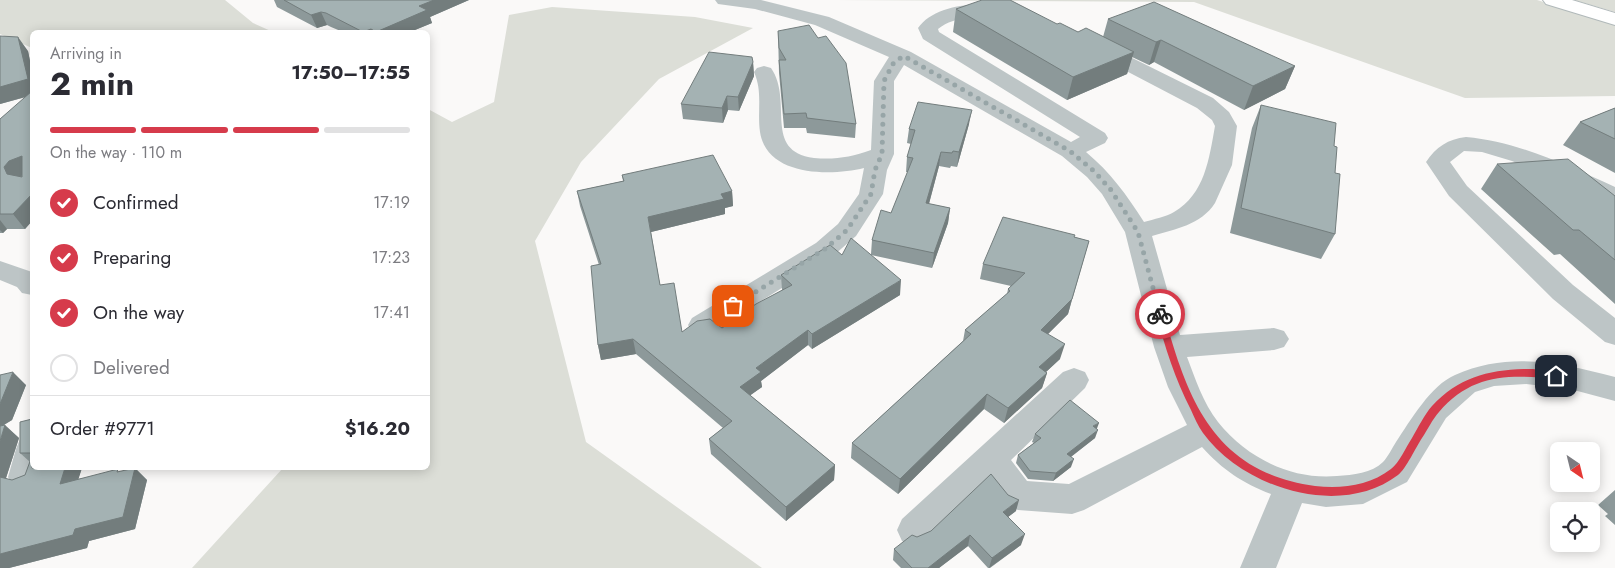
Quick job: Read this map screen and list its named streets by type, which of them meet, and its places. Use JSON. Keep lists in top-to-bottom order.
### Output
{
  "north": "bottom right",
  "page": {
    "heading": ["2 min", "Arriving in", "17:50–17:55"],
    "panel": ["Order #9771", "$16.20"],
    "bar": "On the way · 110 m",
    "list": [
      ["Confirmed", "17:19"],
      ["Preparing", "17:23"],
      ["On the way", "17:41"],
      "Delivered"
    ]
  }
}
